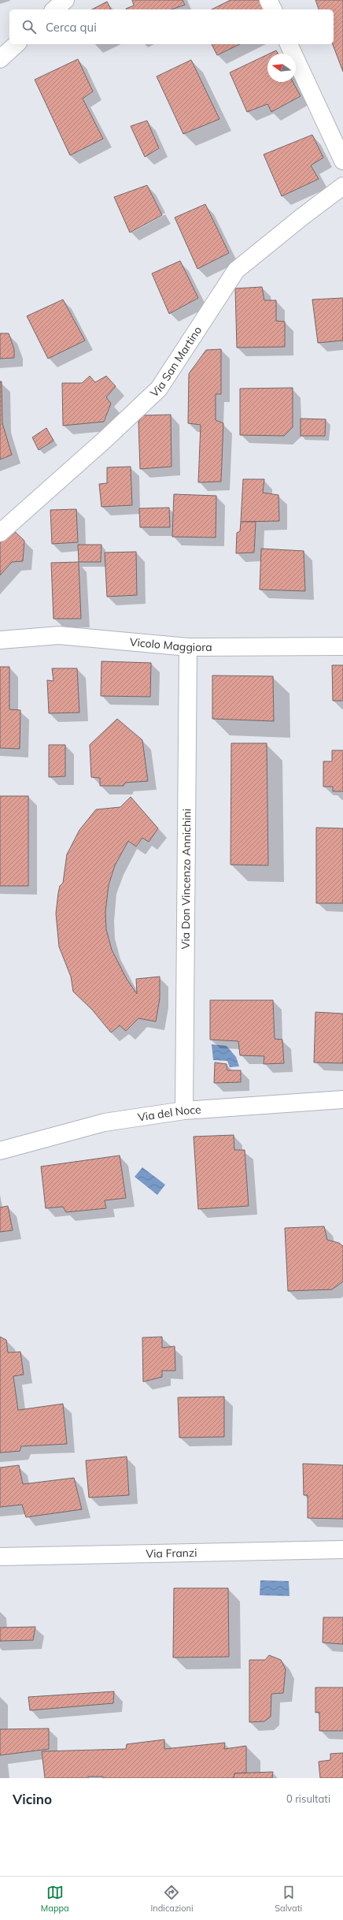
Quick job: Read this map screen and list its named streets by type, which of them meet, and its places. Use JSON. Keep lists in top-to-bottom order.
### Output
{
  "streets": {
    "street": [
      "Via San Martino",
      "Vicolo Maggiora",
      "Via Don Vincenzo Annichini",
      "Via del Noce",
      "Via Franzi"
    ]
  },
  "crossings": [
    ["Vicolo Maggiora", "Via Don Vincenzo Annichini"],
    ["Via Don Vincenzo Annichini", "Via del Noce"]
  ],
  "north": "left",
  "page": {
    "search": "Cerca qui",
    "heading": ["Vicino", "0 risultati"],
    "nav": ["Mappa", "Indicazioni", "Salvati"]
  }
}
